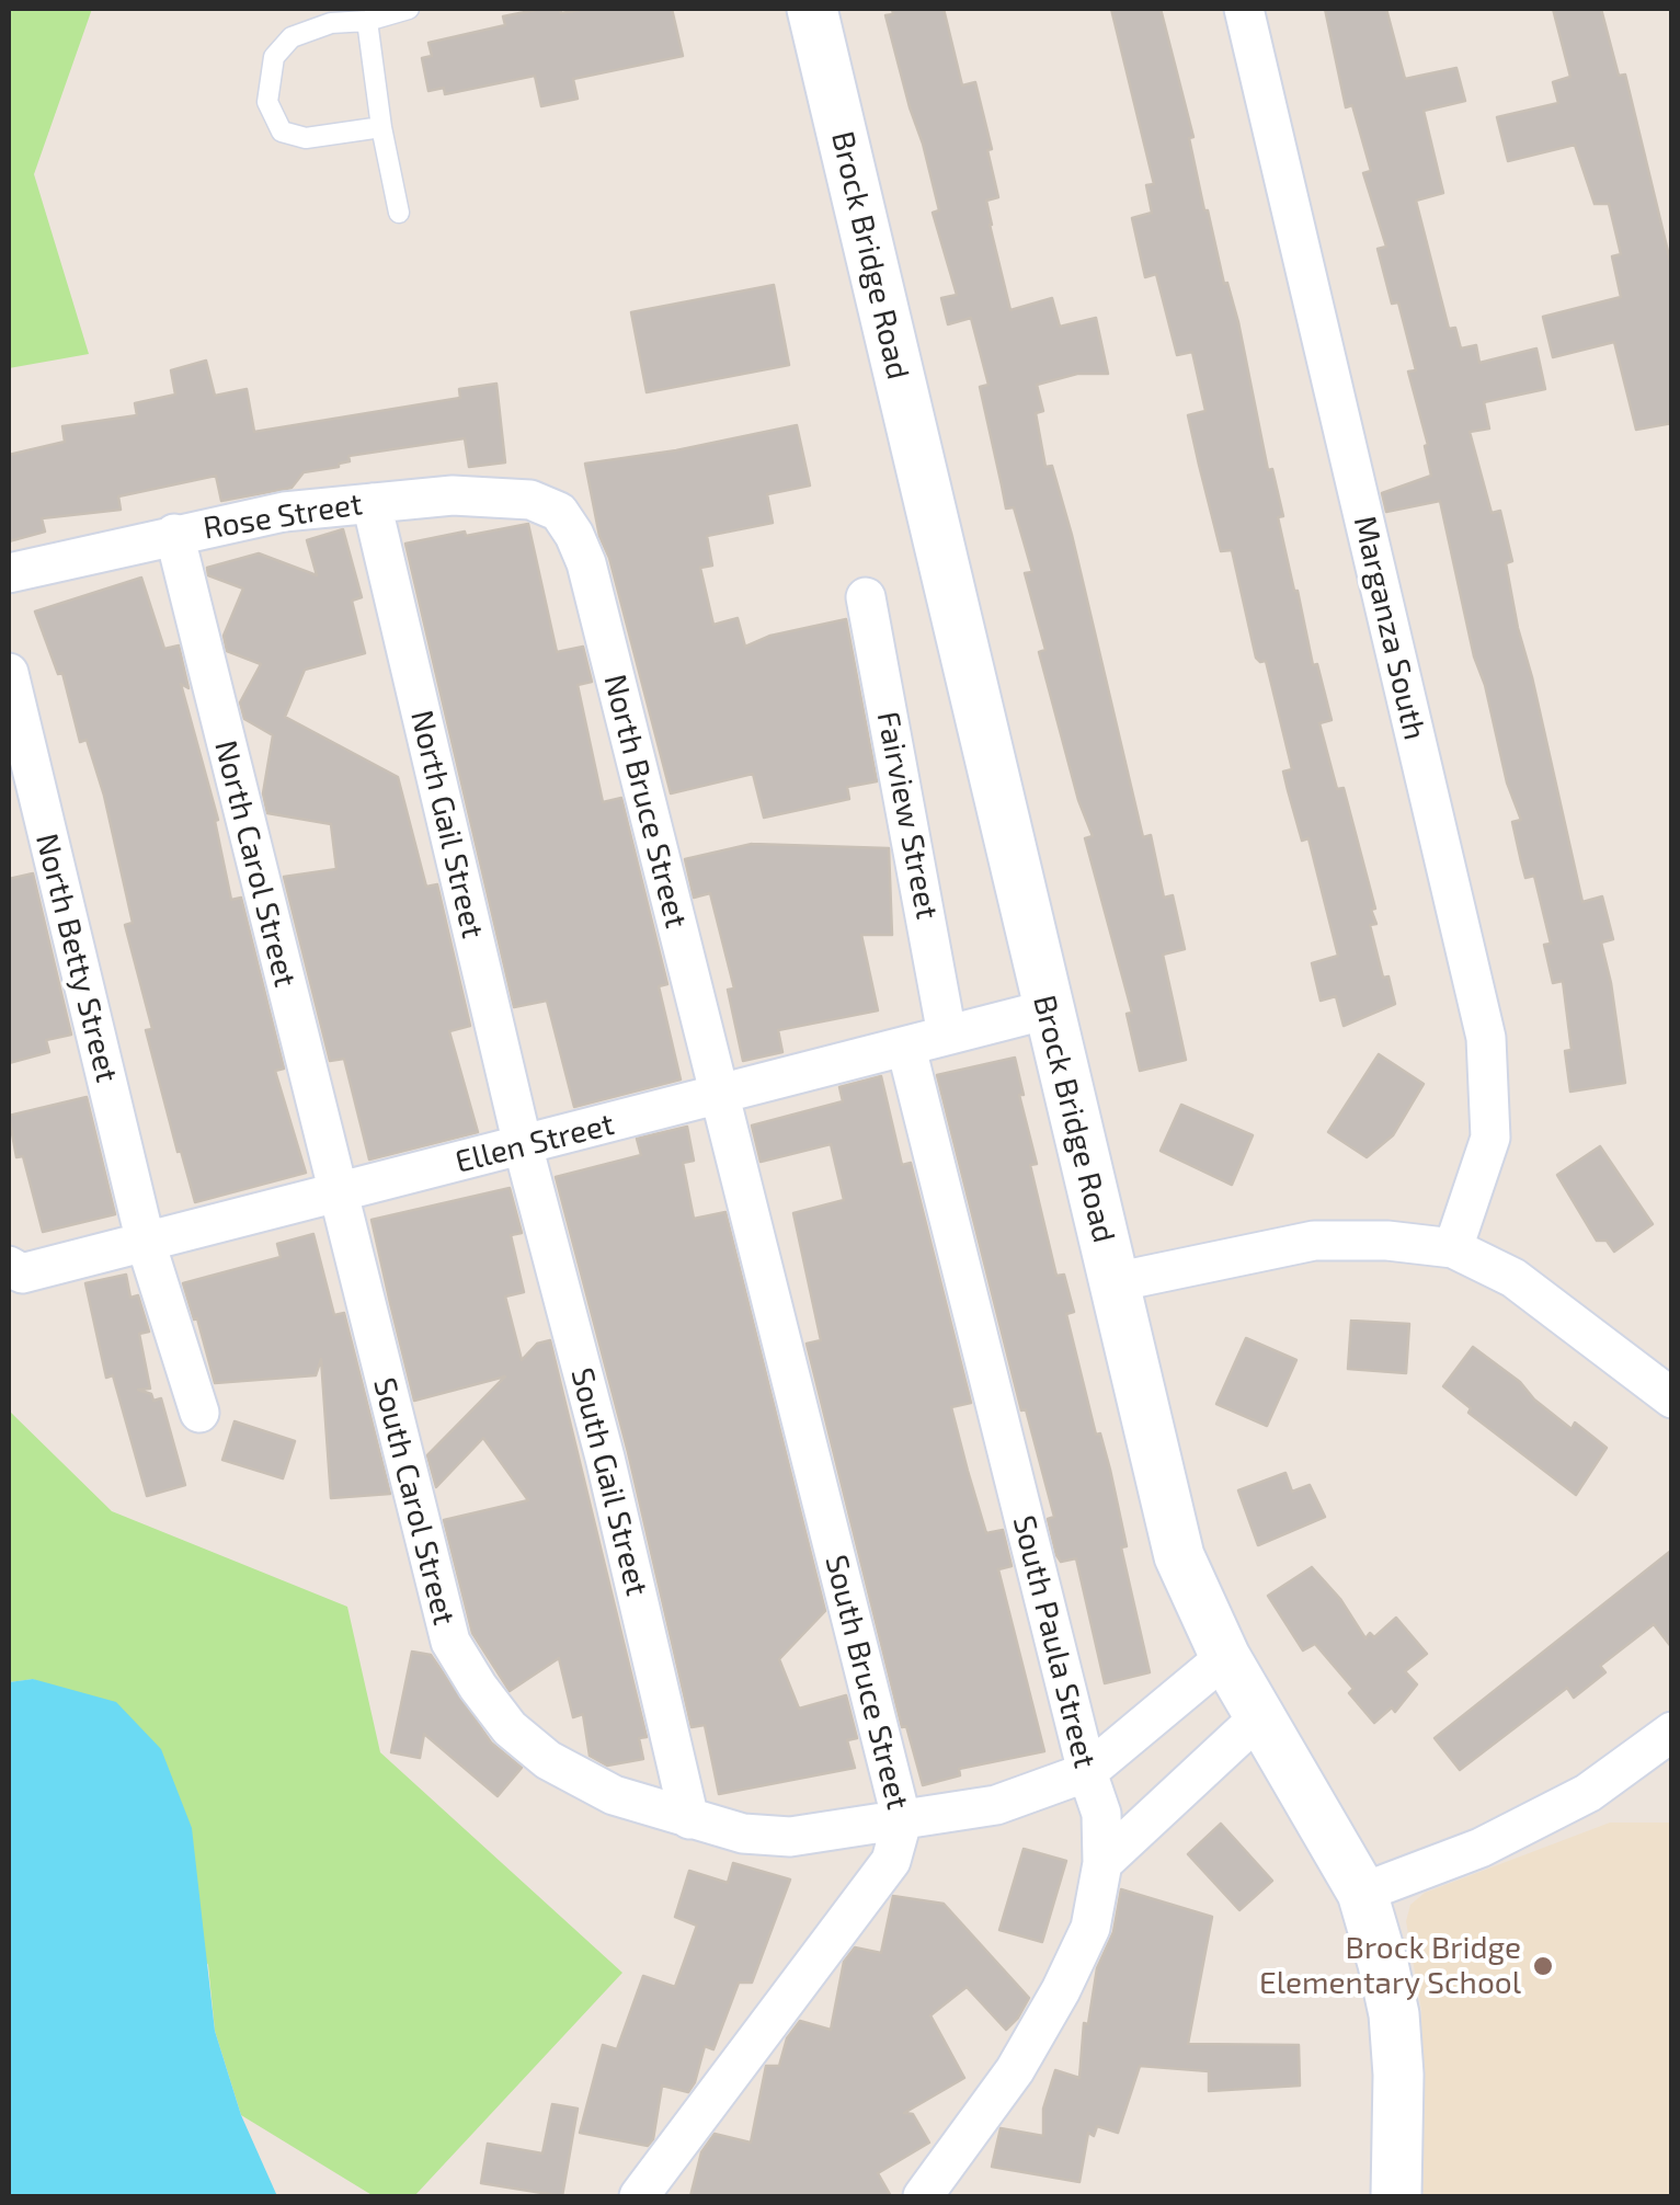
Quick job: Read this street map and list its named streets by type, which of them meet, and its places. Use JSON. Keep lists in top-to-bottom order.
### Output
{
  "streets": {
    "street": [
      "Brock Bridge Road",
      "Rose Street",
      "Marganza South",
      "North Bruce Street",
      "Fairview Street",
      "North Gail Street",
      "North Carol Street",
      "North Betty Street",
      "Ellen Street",
      "South Gail Street",
      "South Carol Street",
      "South Paula Street",
      "South Bruce Street"
    ]
  },
  "crossings": [
    ["Brock Bridge Road", "Ellen Street"],
    ["Brock Bridge Road", "South Carol Street"],
    ["Rose Street", "North Bruce Street"],
    ["Rose Street", "North Gail Street"],
    ["Rose Street", "North Carol Street"],
    ["North Bruce Street", "Ellen Street"],
    ["North Bruce Street", "South Bruce Street"],
    ["Fairview Street", "Ellen Street"],
    ["North Gail Street", "Ellen Street"],
    ["North Gail Street", "South Gail Street"],
    ["North Carol Street", "Ellen Street"],
    ["North Carol Street", "South Carol Street"],
    ["North Betty Street", "Ellen Street"],
    ["Ellen Street", "South Gail Street"],
    ["Ellen Street", "South Carol Street"],
    ["Ellen Street", "South Paula Street"],
    ["Ellen Street", "South Bruce Street"],
    ["South Gail Street", "South Carol Street"],
    ["South Carol Street", "South Paula Street"],
    ["South Carol Street", "South Bruce Street"]
  ],
  "places": ["Brock Bridge Elementary School"]
}
